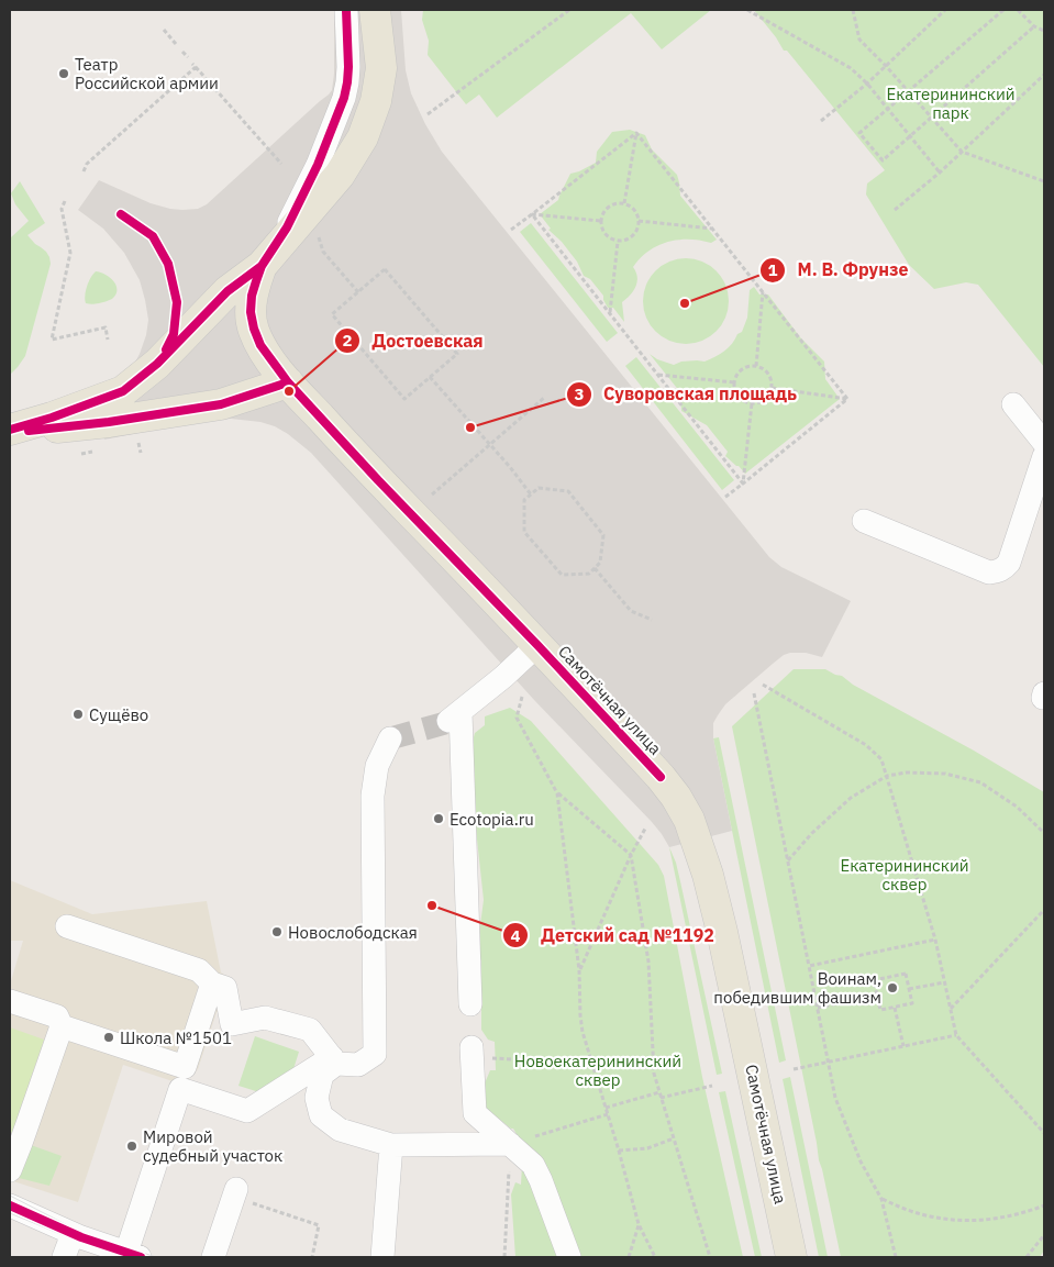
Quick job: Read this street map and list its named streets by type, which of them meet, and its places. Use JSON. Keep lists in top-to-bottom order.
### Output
{
  "streets": {
    "main road": ["Самотёчная улица"]
  },
  "parks": ["Екатерининский парк", "Екатерининский сквер", "Новоекатерининский сквер"],
  "places": [
    "Театр Российской армии",
    "М. В. Фрунзе",
    "Достоевская",
    "Суворовская площадь",
    "Сущёво",
    "Ecotopia.ru",
    "Детский сад №1192",
    "Новослободская",
    "Воинам, победившим фашизм",
    "Школа №1501",
    "Мировой судебный участок"
  ]
}
